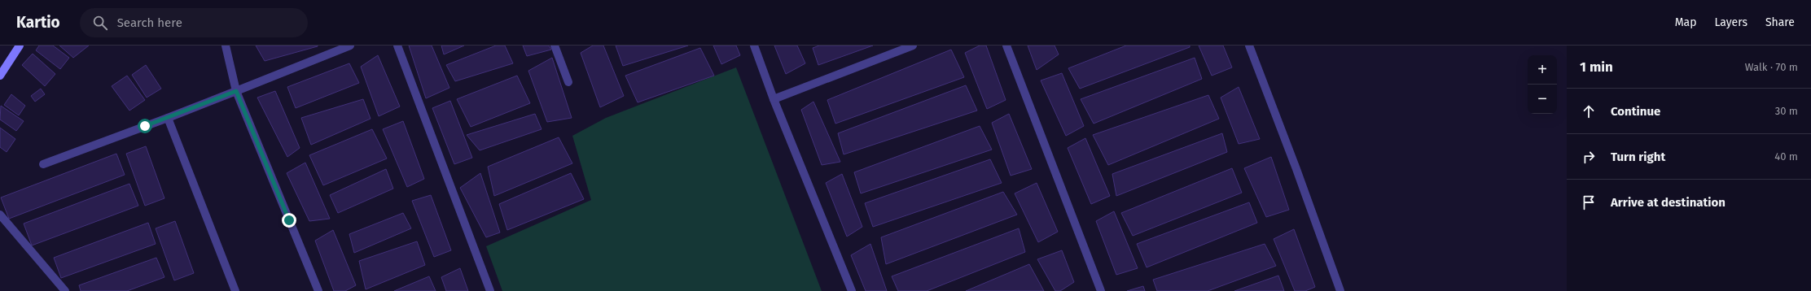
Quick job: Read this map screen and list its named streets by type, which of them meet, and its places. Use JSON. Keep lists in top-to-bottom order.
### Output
{
  "page": {
    "header": "Kartio",
    "search": "Search here",
    "nav": ["Map", "Layers", "Share"],
    "heading": ["1 min", "Walk · 70 m"],
    "map_buttons": ["+", "−"],
    "list": [
      ["Continue", "30 m"],
      ["Turn right", "40 m"],
      "Arrive at destination"
    ]
  }
}
